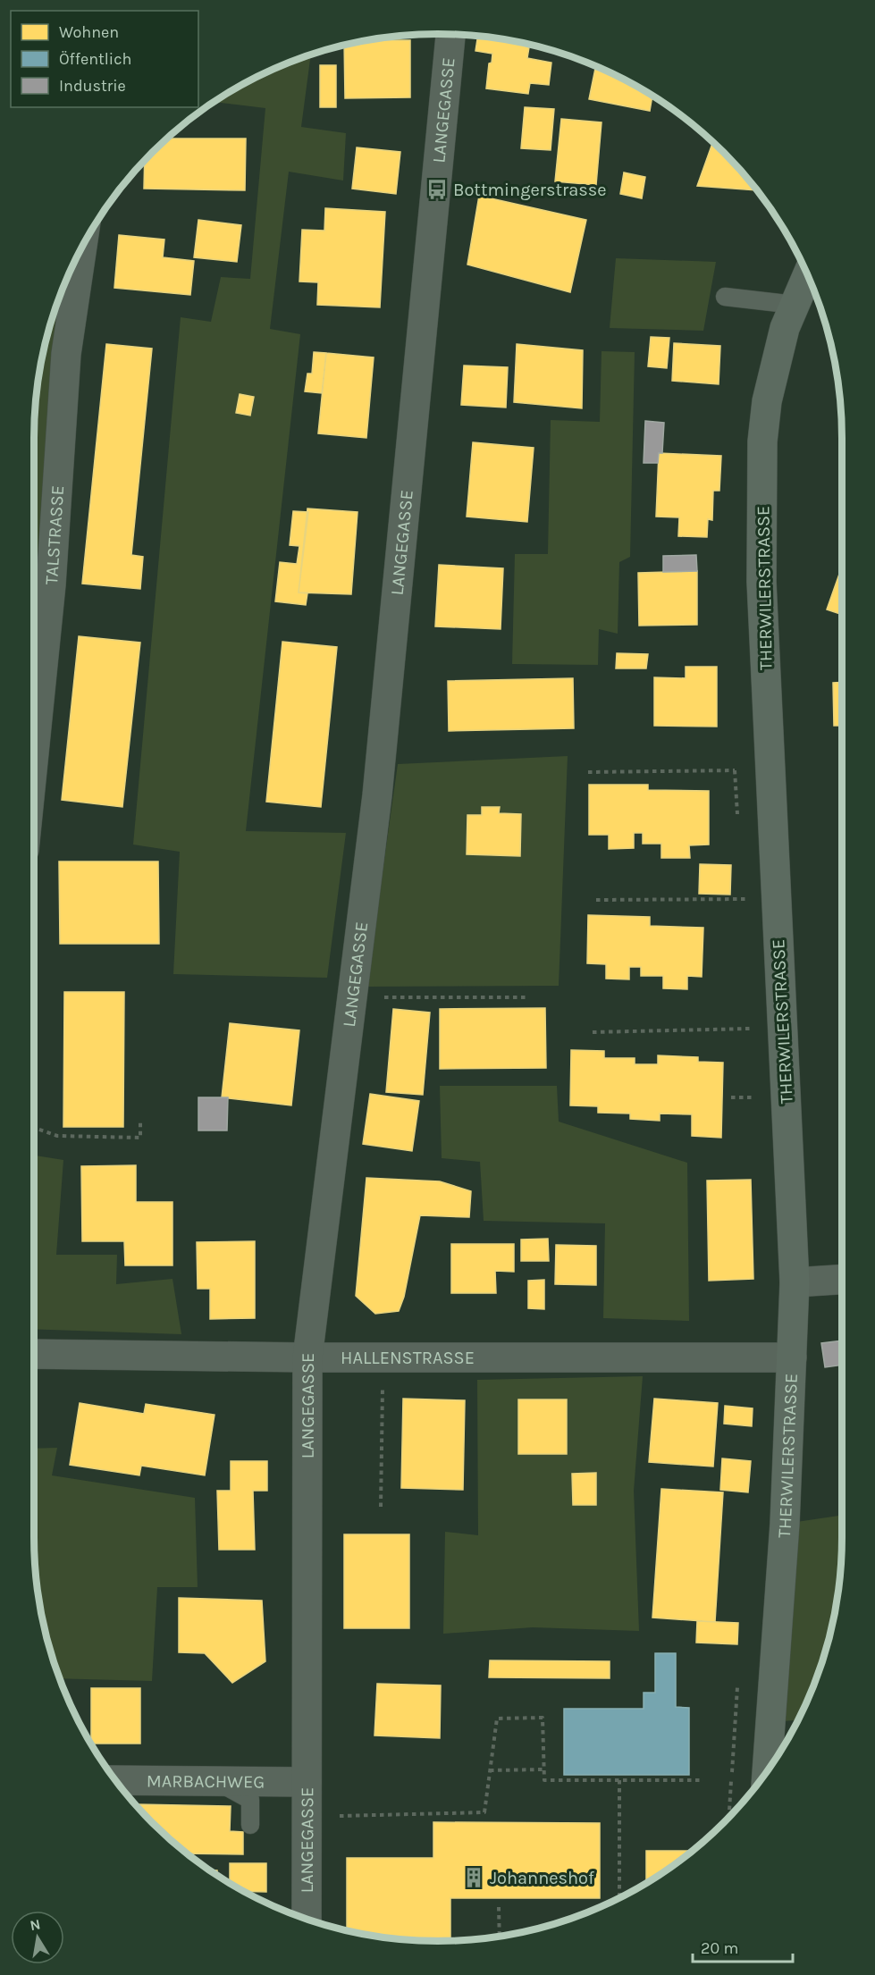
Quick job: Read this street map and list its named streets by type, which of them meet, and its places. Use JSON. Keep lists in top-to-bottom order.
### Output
{
  "streets": {
    "main road": ["THERWILERSTRASSE"],
    "street": [
      "LANGEGASSE",
      "TALSTRASSE",
      "HALLENSTRASSE",
      "MARBACHWEG"
    ]
  },
  "crossings": [
    ["LANGEGASSE", "HALLENSTRASSE"],
    ["LANGEGASSE", "MARBACHWEG"],
    ["THERWILERSTRASSE", "HALLENSTRASSE"]
  ],
  "places": {
    "bus stop": ["Bottmingerstrasse"],
    "building": ["Johanneshof"]
  },
  "legend": ["Wohnen", "Öffentlich", "Industrie"],
  "scale_bar": "20 m",
  "north": "top"
}
